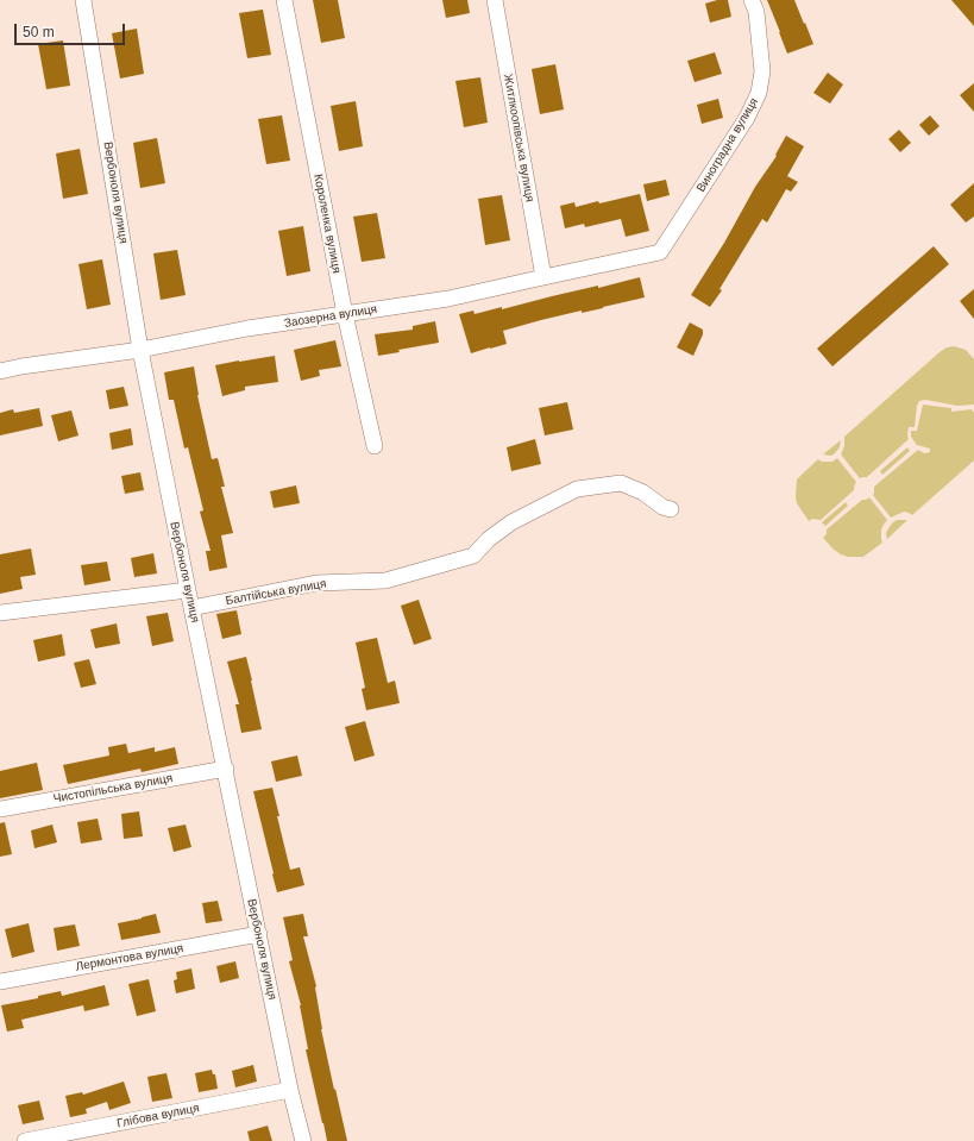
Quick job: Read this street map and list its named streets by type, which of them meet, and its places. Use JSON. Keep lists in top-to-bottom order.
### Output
{
  "streets": {
    "street": [
      "Житлкоопівська вулиця",
      "Виноградна вулиця",
      "Вербоноля вулиця",
      "Короленка вулиця",
      "Заозерна вулиця",
      "Балтійська вулиця",
      "Чистопільська вулиця",
      "Лермонтова вулиця",
      "Глібова вулиця"
    ]
  },
  "crossings": [
    ["Житлкоопівська вулиця", "Заозерна вулиця"],
    ["Виноградна вулиця", "Заозерна вулиця"],
    ["Вербоноля вулиця", "Заозерна вулиця"],
    ["Вербоноля вулиця", "Балтійська вулиця"],
    ["Вербоноля вулиця", "Чистопільська вулиця"],
    ["Вербоноля вулиця", "Лермонтова вулиця"],
    ["Вербоноля вулиця", "Глібова вулиця"],
    ["Короленка вулиця", "Заозерна вулиця"]
  ],
  "scale_bar": "50 m"
}
